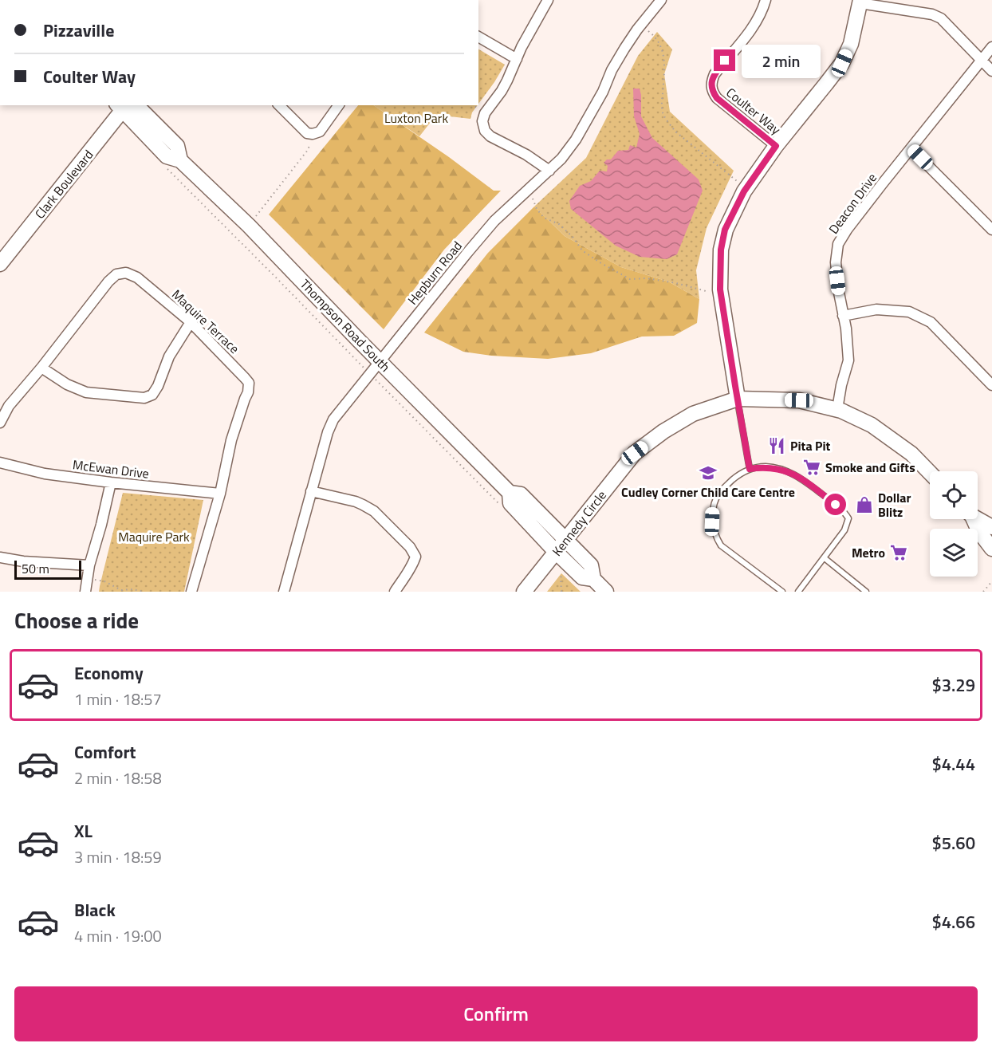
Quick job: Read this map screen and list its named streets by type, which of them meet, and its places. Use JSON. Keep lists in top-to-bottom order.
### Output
{
  "streets": {
    "street": [
      "Coulter Way",
      "Clark Boulevard",
      "Deacon Drive",
      "Hepburn Road",
      "Maquire Terrace",
      "Thompson Road South",
      "McEwan Drive",
      "Kennedy Circle"
    ]
  },
  "crossings": [
    ["Clark Boulevard", "Thompson Road South"],
    ["Deacon Drive", "Kennedy Circle"],
    ["Hepburn Road", "Thompson Road South"],
    ["Maquire Terrace", "McEwan Drive"],
    ["Thompson Road South", "Kennedy Circle"]
  ],
  "parks": ["Luxton Park", "Maquire Park"],
  "places": {
    "restaurant": ["Pita Pit"],
    "supermarket": ["Smoke and Gifts", "Metro"],
    "school or university": ["Cudley Corner Child Care Centre"],
    "shop": ["Dollar Blitz"]
  },
  "scale_bar": "50 m",
  "page": {
    "banner": ["Pizzaville", "Coulter Way"],
    "bubble": "2 min",
    "scale": "50 m",
    "heading": "Choose a ride",
    "list": [
      {
        "name": "Economy",
        "note": "1 min · 18:57",
        "value": "$3.29"
      },
      {
        "name": "Comfort",
        "note": "2 min · 18:58",
        "value": "$4.44"
      },
      {
        "name": "XL",
        "note": "3 min · 18:59",
        "value": "$5.60"
      },
      {
        "name": "Black",
        "note": "4 min · 19:00",
        "value": "$4.66"
      }
    ],
    "buttons": "Confirm"
  }
}
